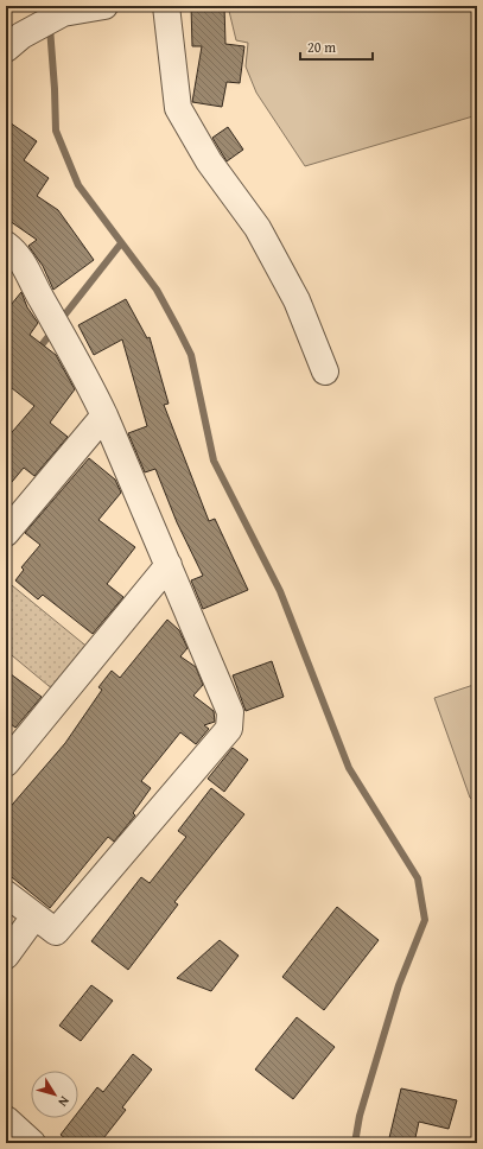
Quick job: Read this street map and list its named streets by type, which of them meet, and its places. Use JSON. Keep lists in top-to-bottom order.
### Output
{
  "scale_bar": "20 m",
  "north": "bottom right"
}
